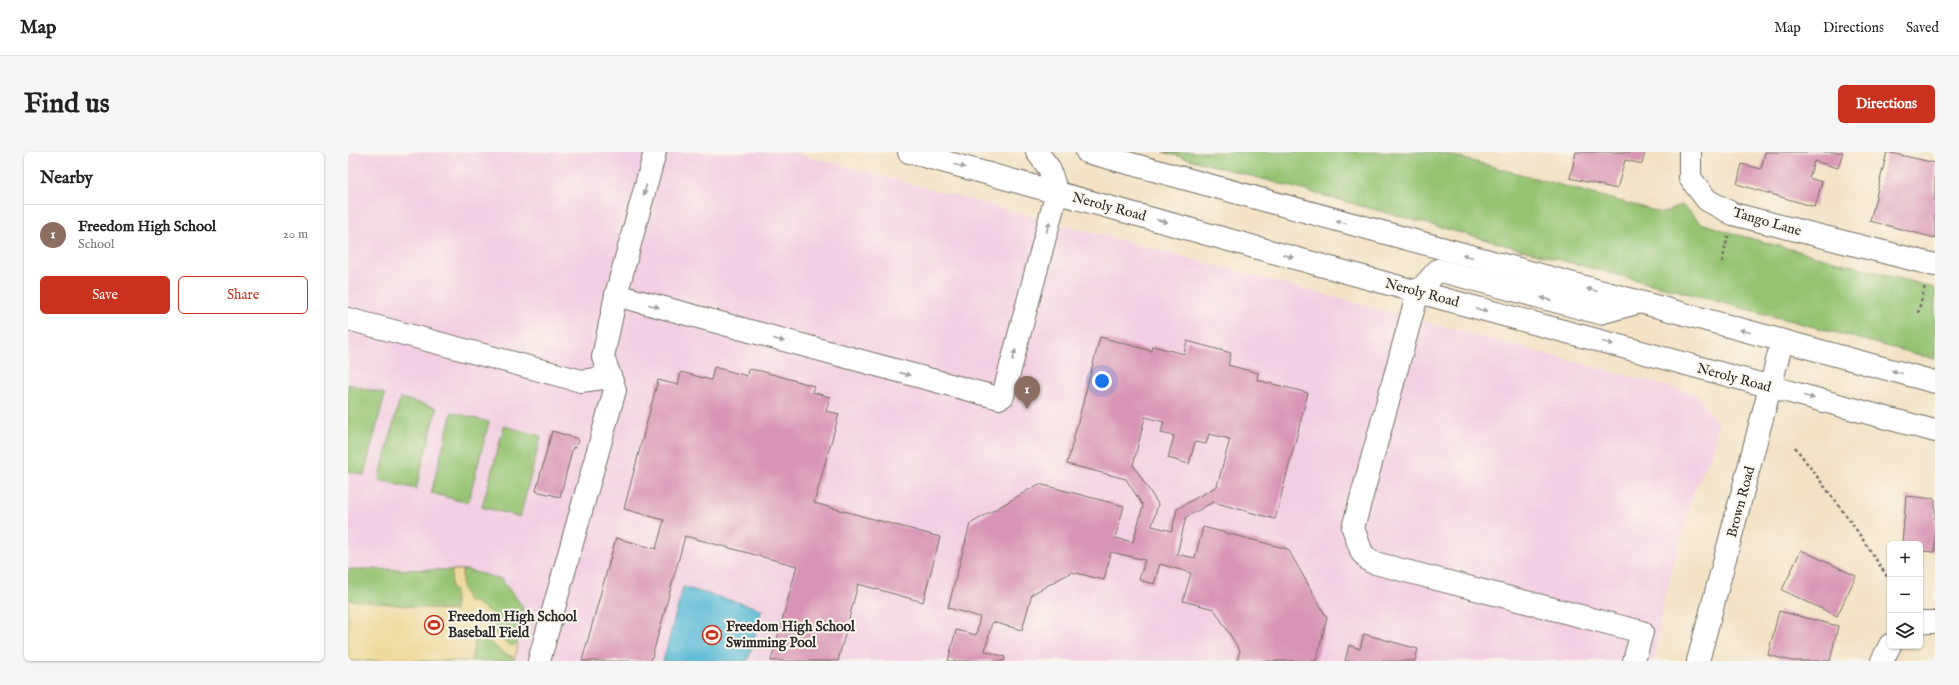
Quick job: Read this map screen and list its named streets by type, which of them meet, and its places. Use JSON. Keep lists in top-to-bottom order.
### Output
{
  "streets": {
    "street": ["Neroly Road", "Tango Lane", "Brown Road"]
  },
  "crossings": [
    ["Neroly Road", "Brown Road"]
  ],
  "places": {
    "sports": ["Freedom High School Baseball Field", "Freedom High School Swimming Pool"]
  },
  "page": {
    "header": "Map",
    "nav": ["Map", "Directions", "Saved"],
    "buttons": [
      "Directions",
      ["Save", "Share"]
    ],
    "title": "Find us",
    "heading": "Nearby",
    "list": [
      {
        "mark": "1",
        "name": "Freedom High School",
        "note": "School",
        "value": "20 m"
      }
    ],
    "pins": "1",
    "map_buttons": ["+", "−"]
  }
}
